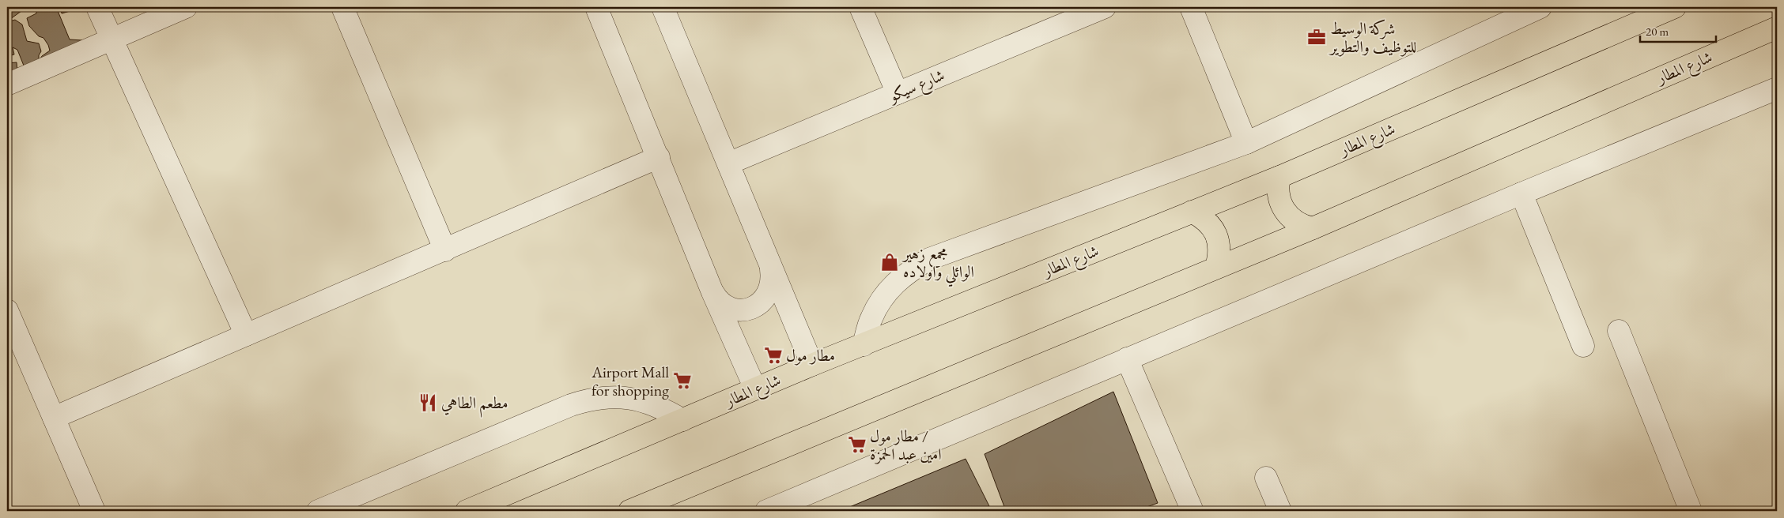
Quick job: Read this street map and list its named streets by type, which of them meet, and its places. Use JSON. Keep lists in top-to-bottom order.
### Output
{
  "streets": {
    "main road": ["شارع المطار"],
    "street": ["شارع سيكو"]
  },
  "places": {
    "office": ["شركة الوسيط للتوظيف والتطوير"],
    "shop": ["مجمع زهير الوائلي واولاده"],
    "supermarket": ["مطار مول", "Airport Mall for shopping", "مطار مول / امين عبد الحمزة"],
    "restaurant": ["مطعم الطاهي"]
  },
  "scale_bar": "20 m"
}
